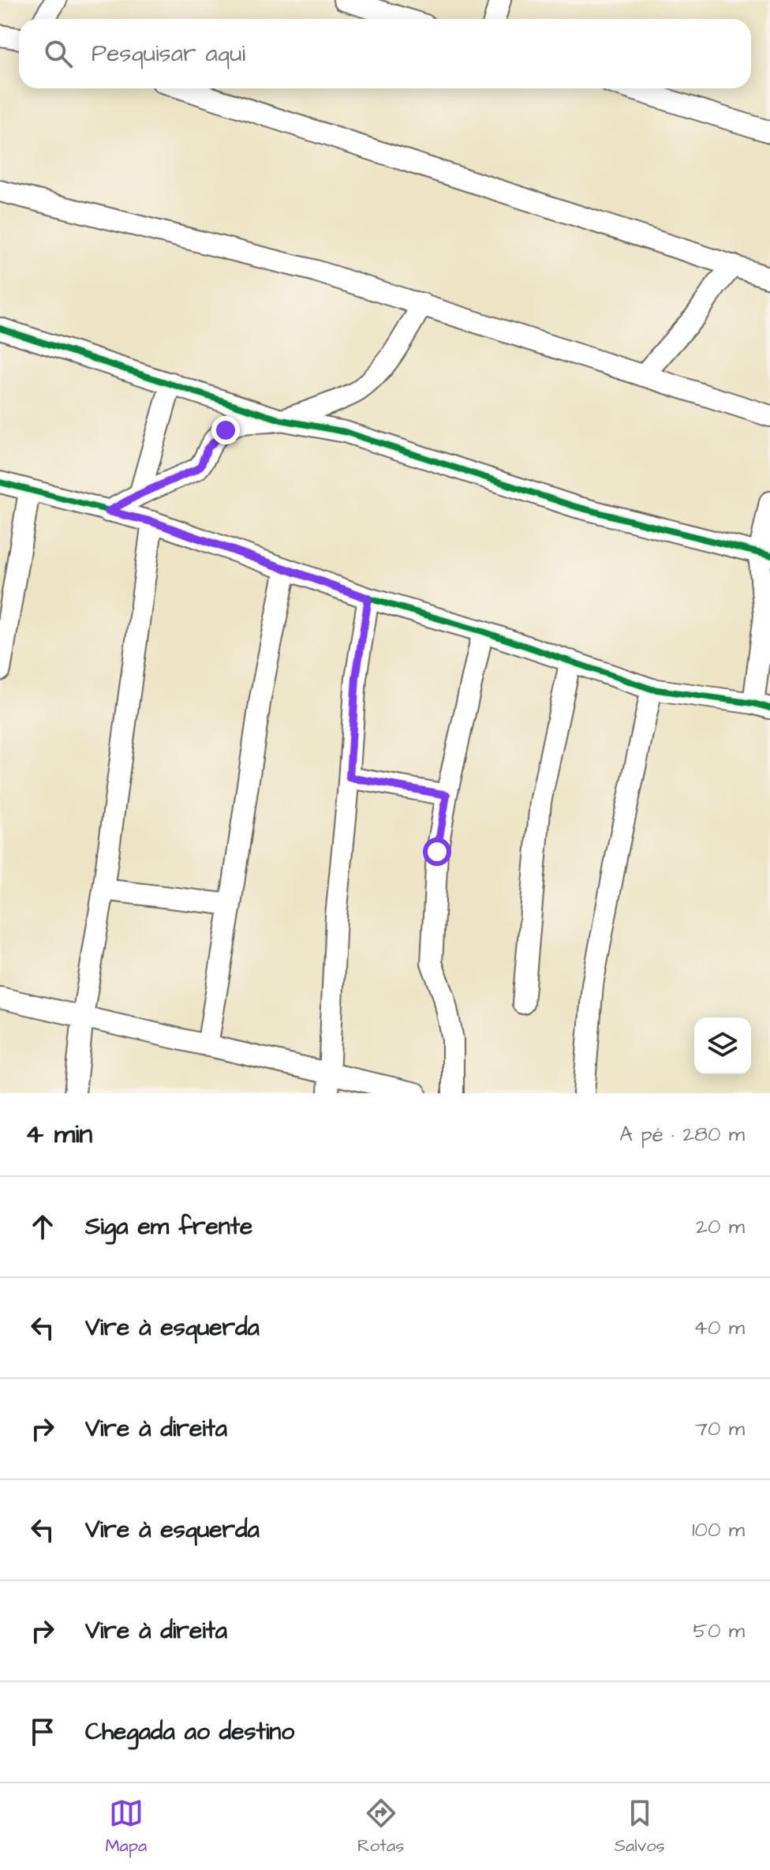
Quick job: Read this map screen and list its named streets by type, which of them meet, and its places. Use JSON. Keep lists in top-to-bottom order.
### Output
{
  "page": {
    "search": "Pesquisar aqui",
    "heading": ["4 min", "A pé · 280 m"],
    "list": [
      ["Siga em frente", "20 m"],
      ["Vire à esquerda", "40 m"],
      ["Vire à direita", "70 m"],
      ["Vire à esquerda", "100 m"],
      ["Vire à direita", "50 m"],
      "Chegada ao destino"
    ],
    "nav": ["Mapa", "Rotas", "Salvos"]
  }
}
